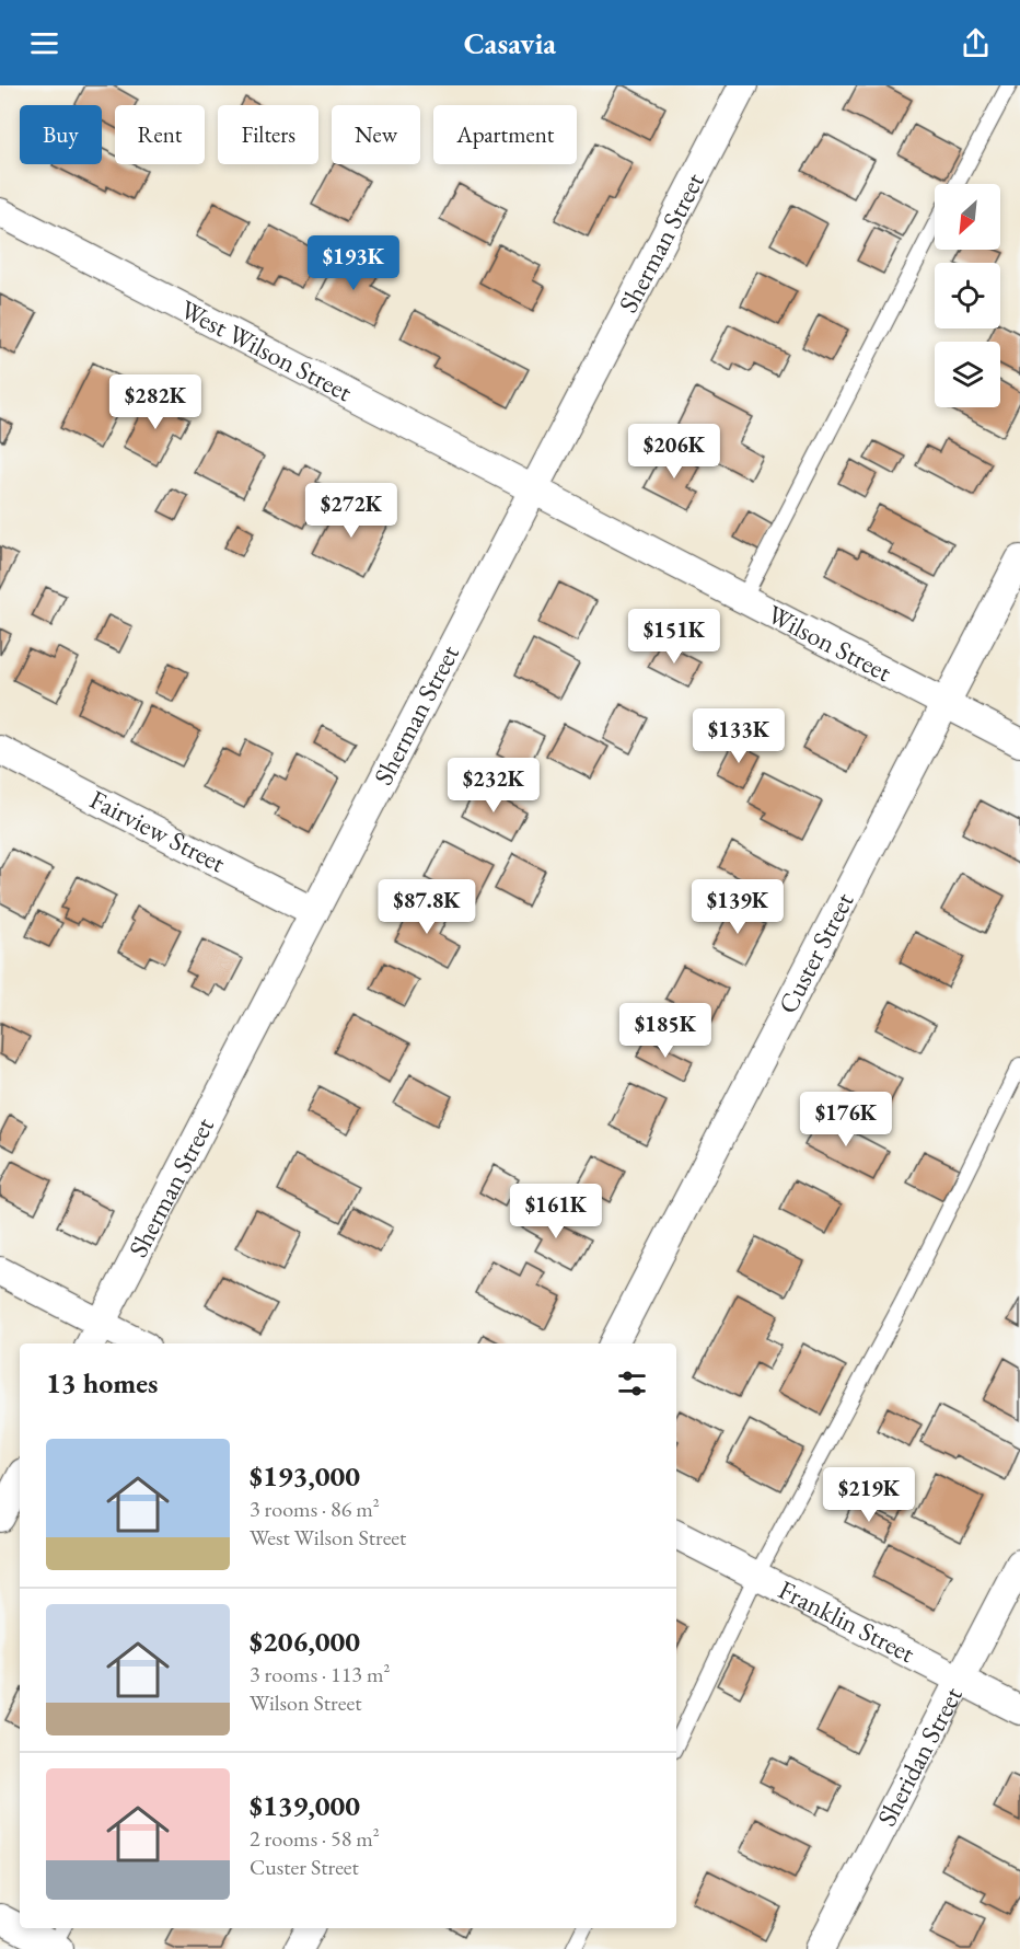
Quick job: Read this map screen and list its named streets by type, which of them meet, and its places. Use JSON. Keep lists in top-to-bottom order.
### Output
{
  "streets": {
    "street": [
      "Sherman Street",
      "West Wilson Street",
      "Wilson Street",
      "Fairview Street",
      "Custer Street",
      "Franklin Street",
      "Sheridan Street"
    ]
  },
  "crossings": [
    ["Sherman Street", "West Wilson Street"],
    ["Sherman Street", "Wilson Street"],
    ["Sherman Street", "Fairview Street"],
    ["West Wilson Street", "Wilson Street"],
    ["Wilson Street", "Custer Street"],
    ["Franklin Street", "Sheridan Street"]
  ],
  "north": "bottom left",
  "page": {
    "header": "Casavia",
    "chip": [
      "Buy",
      "Rent",
      "Filters",
      "New",
      "Apartment"
    ],
    "price": [
      "$193K",
      "$282K",
      "$206K",
      "$272K",
      "$151K",
      "$133K",
      "$232K",
      "$87.8K",
      "$139K",
      "$185K",
      "$176K",
      "$161K",
      "$219K"
    ],
    "heading": "13 homes",
    "list": [
      {
        "name": "$193,000",
        "note": "3 rooms · 86 m² · West Wilson Street"
      },
      {
        "name": "$206,000",
        "note": "3 rooms · 113 m² · Wilson Street"
      },
      {
        "name": "$139,000",
        "note": "2 rooms · 58 m² · Custer Street"
      }
    ]
  }
}
